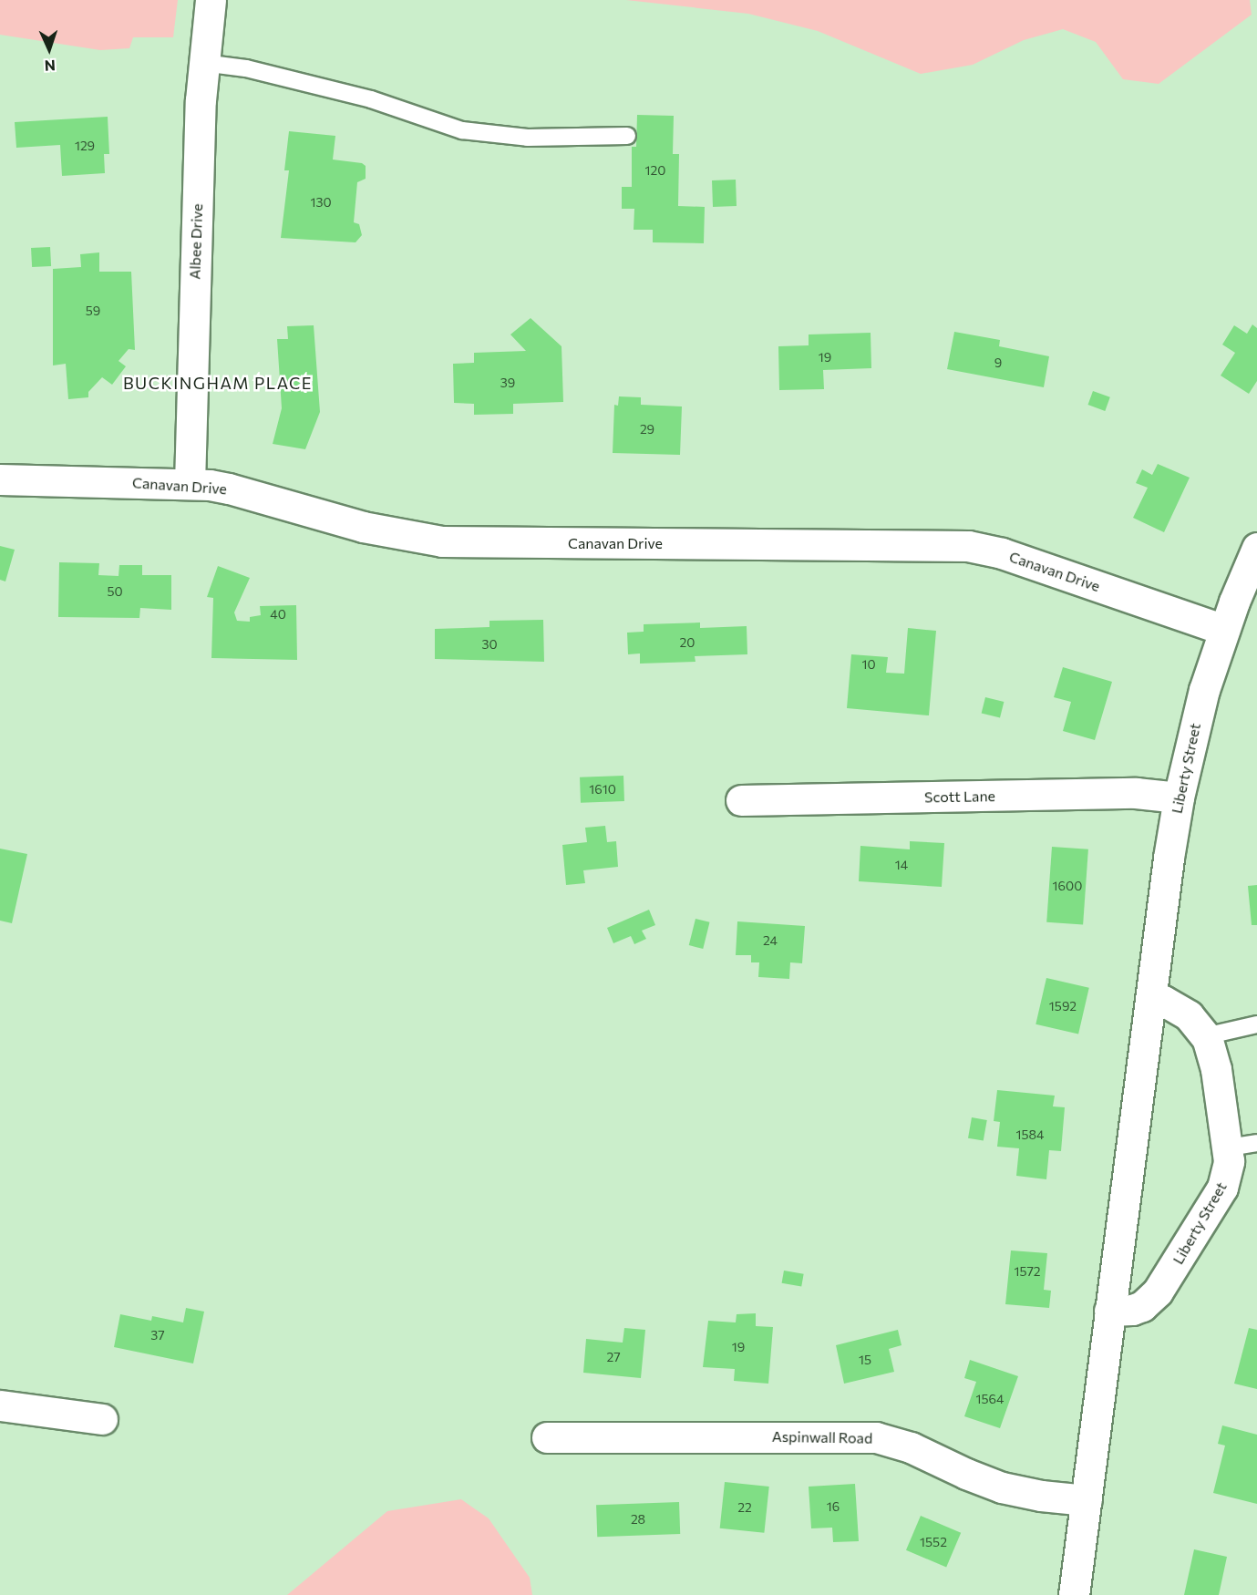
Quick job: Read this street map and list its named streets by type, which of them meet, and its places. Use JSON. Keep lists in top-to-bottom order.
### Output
{
  "streets": {
    "street": [
      "Albee Drive",
      "Canavan Drive",
      "Liberty Street",
      "Scott Lane",
      "Aspinwall Road"
    ]
  },
  "crossings": [
    ["Albee Drive", "Canavan Drive"],
    ["Canavan Drive", "Liberty Street"],
    ["Liberty Street", "Scott Lane"],
    ["Liberty Street", "Aspinwall Road"]
  ],
  "districts": ["BUCKINGHAM PLACE"],
  "house_numbers": [
    "129",
    "120",
    "130",
    "59",
    "19",
    "9",
    "39",
    "29",
    "50",
    "40",
    "20",
    "30",
    "10",
    "1610",
    "14",
    "1600",
    "24",
    "1592",
    "1584",
    "1572",
    "37",
    "19",
    "27",
    "15",
    "1564",
    "16",
    "22",
    "28",
    "1552"
  ],
  "north": "bottom"
}
